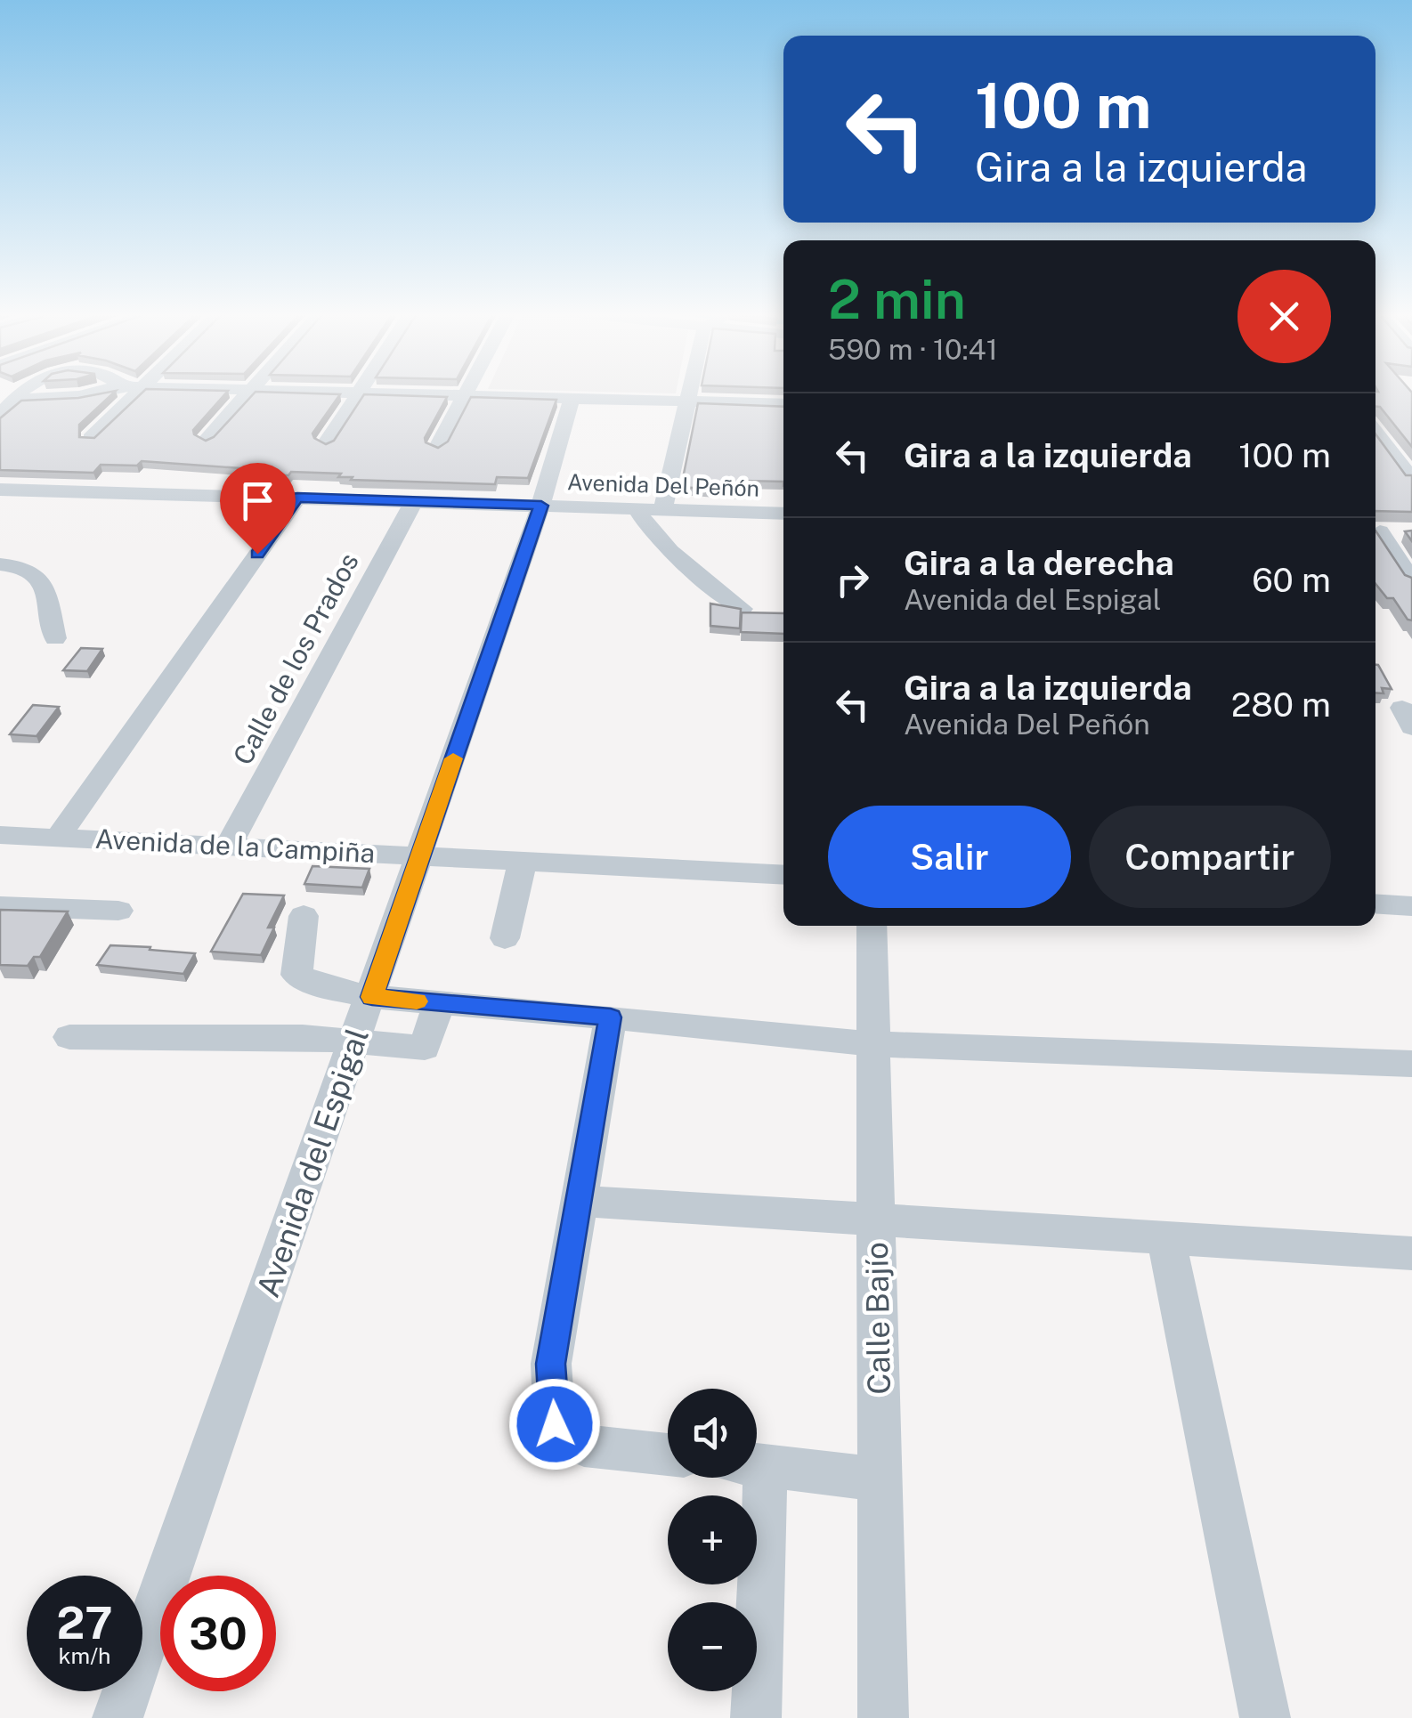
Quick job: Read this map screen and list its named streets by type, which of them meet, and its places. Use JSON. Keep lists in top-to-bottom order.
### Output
{
  "streets": {
    "street": [
      "Avenida Del Peñón",
      "Calle de los Prados",
      "Avenida de la Campiña",
      "Avenida del Espigal",
      "Calle Bajío"
    ]
  },
  "crossings": [
    ["Avenida Del Peñón", "Calle de los Prados"],
    ["Avenida Del Peñón", "Avenida del Espigal"],
    ["Calle de los Prados", "Avenida de la Campiña"],
    ["Avenida de la Campiña", "Avenida del Espigal"]
  ],
  "page": {
    "turn": ["100 m", "Gira a la izquierda"],
    "heading": ["2 min", "590 m · 10:41"],
    "list": [
      {
        "name": "Gira a la izquierda",
        "value": "100 m"
      },
      {
        "name": "Gira a la derecha",
        "note": "Avenida del Espigal",
        "value": "60 m"
      },
      {
        "name": "Gira a la izquierda",
        "note": "Avenida Del Peñón",
        "value": "280 m"
      }
    ],
    "buttons": ["Salir", "Compartir"],
    "map_buttons": ["+", "−"],
    "speed": "27 km/h",
    "limit": "30"
  }
}
